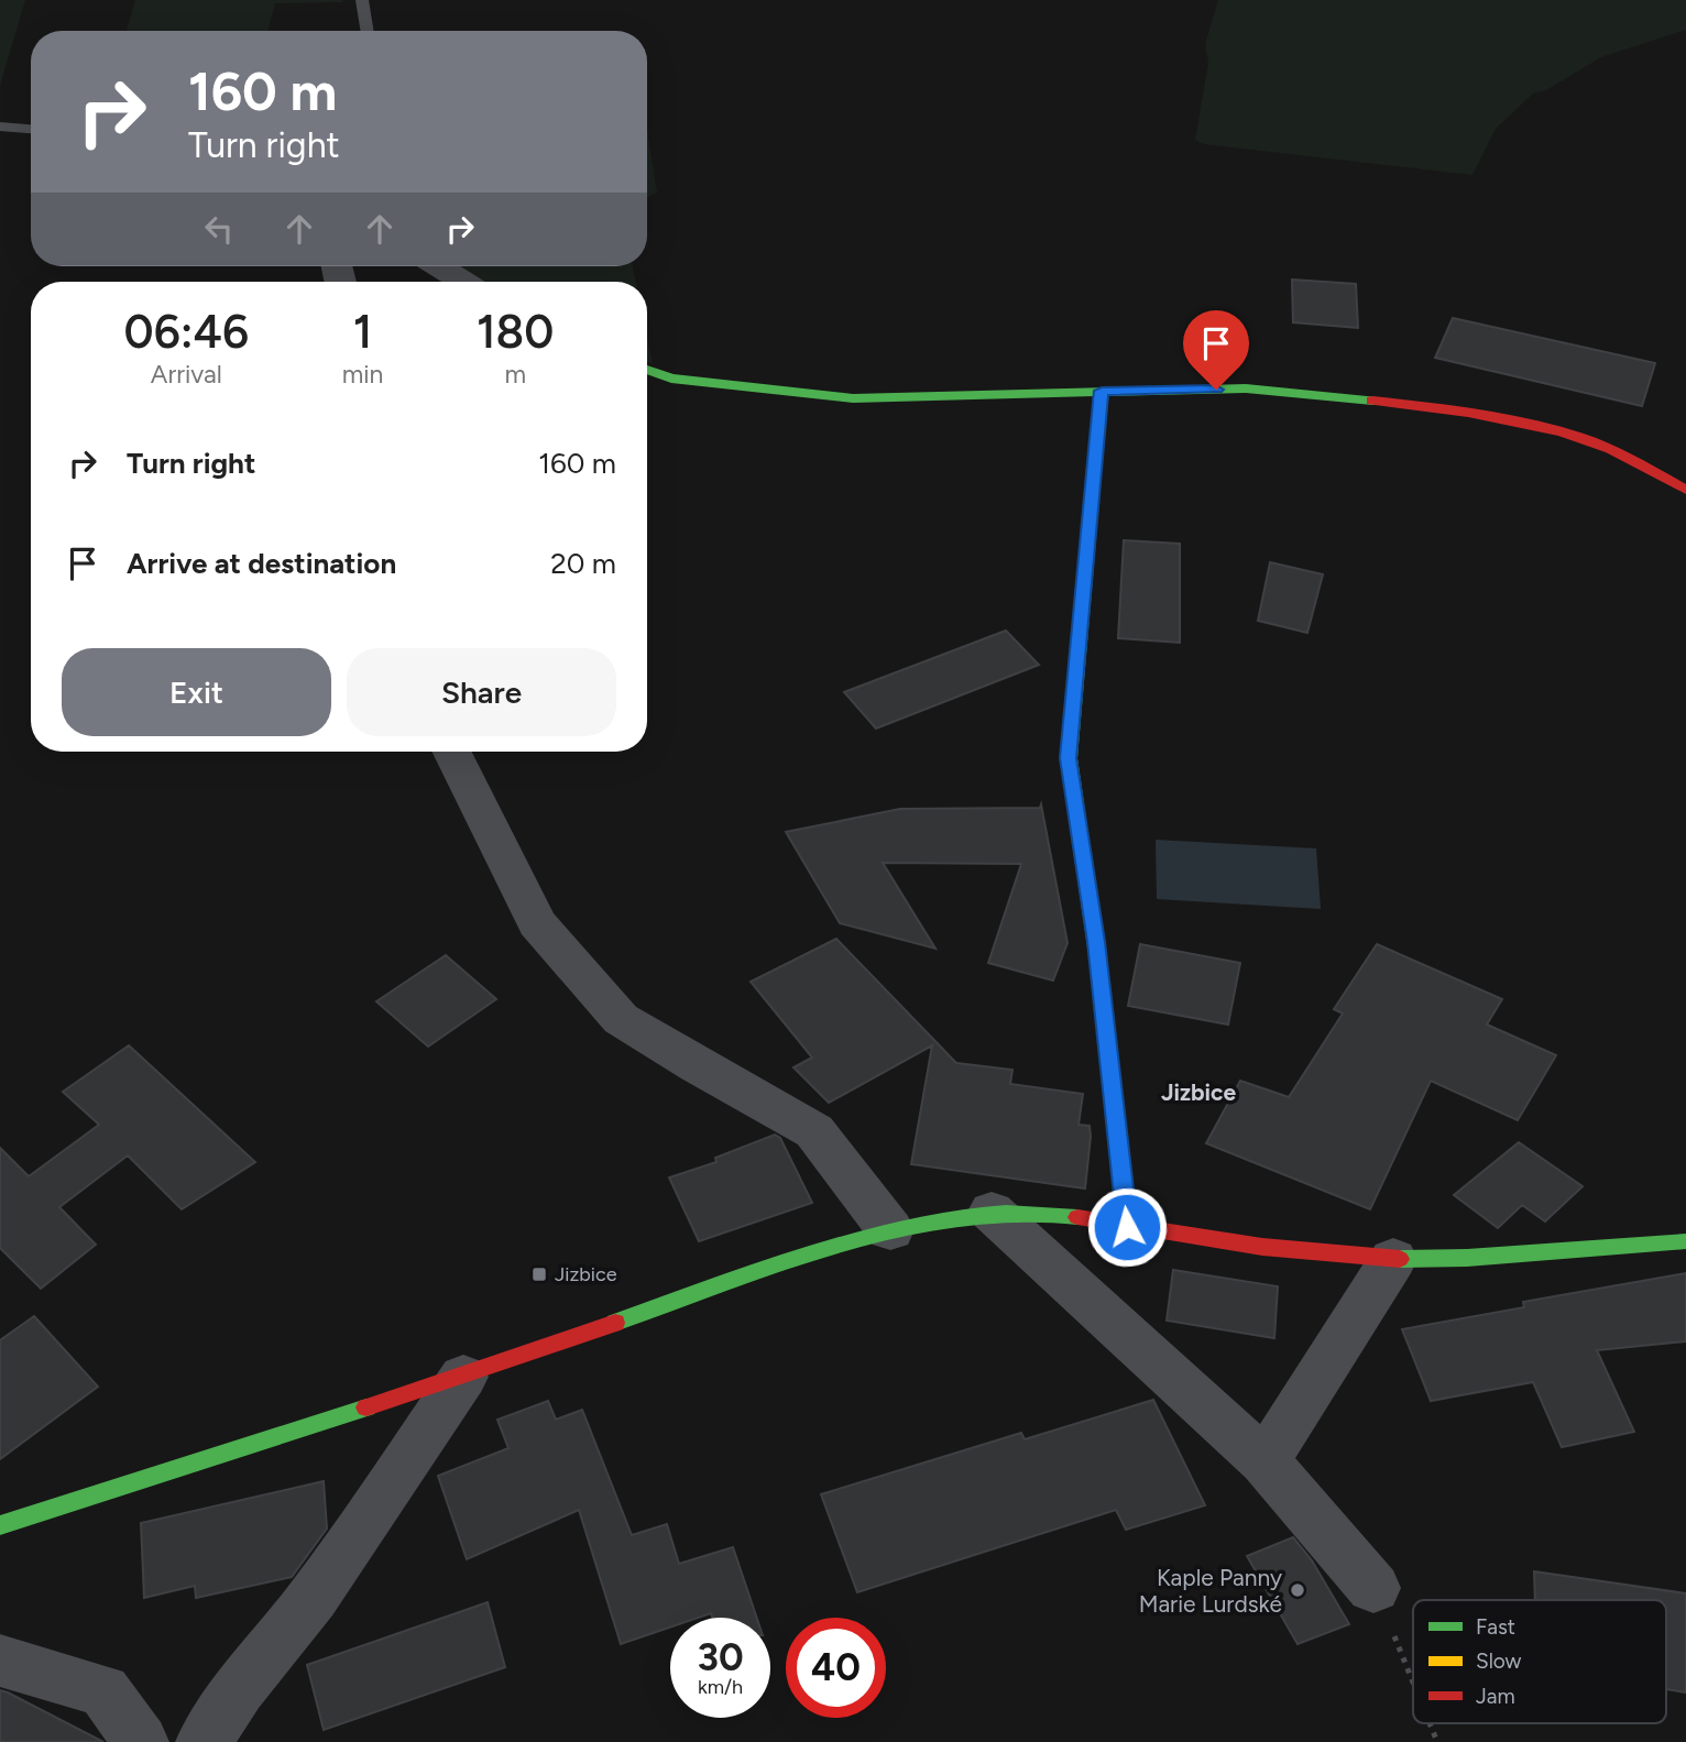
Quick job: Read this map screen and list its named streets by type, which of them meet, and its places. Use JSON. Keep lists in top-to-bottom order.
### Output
{
  "districts": ["Jizbice"],
  "places": {
    "transit": ["Jizbice"],
    "other": ["Kaple Panny Marie Lurdské"]
  },
  "legend": ["Fast", "Slow", "Jam"],
  "page": {
    "turn": ["160 m", "Turn right"],
    "eta": [
      "06:46",
      "Arrival",
      "1",
      "min",
      "180",
      "m"
    ],
    "list": [
      {
        "name": "Turn right",
        "value": "160 m"
      },
      {
        "name": "Arrive at destination",
        "value": "20 m"
      }
    ],
    "buttons": ["Exit", "Share"],
    "speed": "30 km/h",
    "limit": "40"
  }
}
